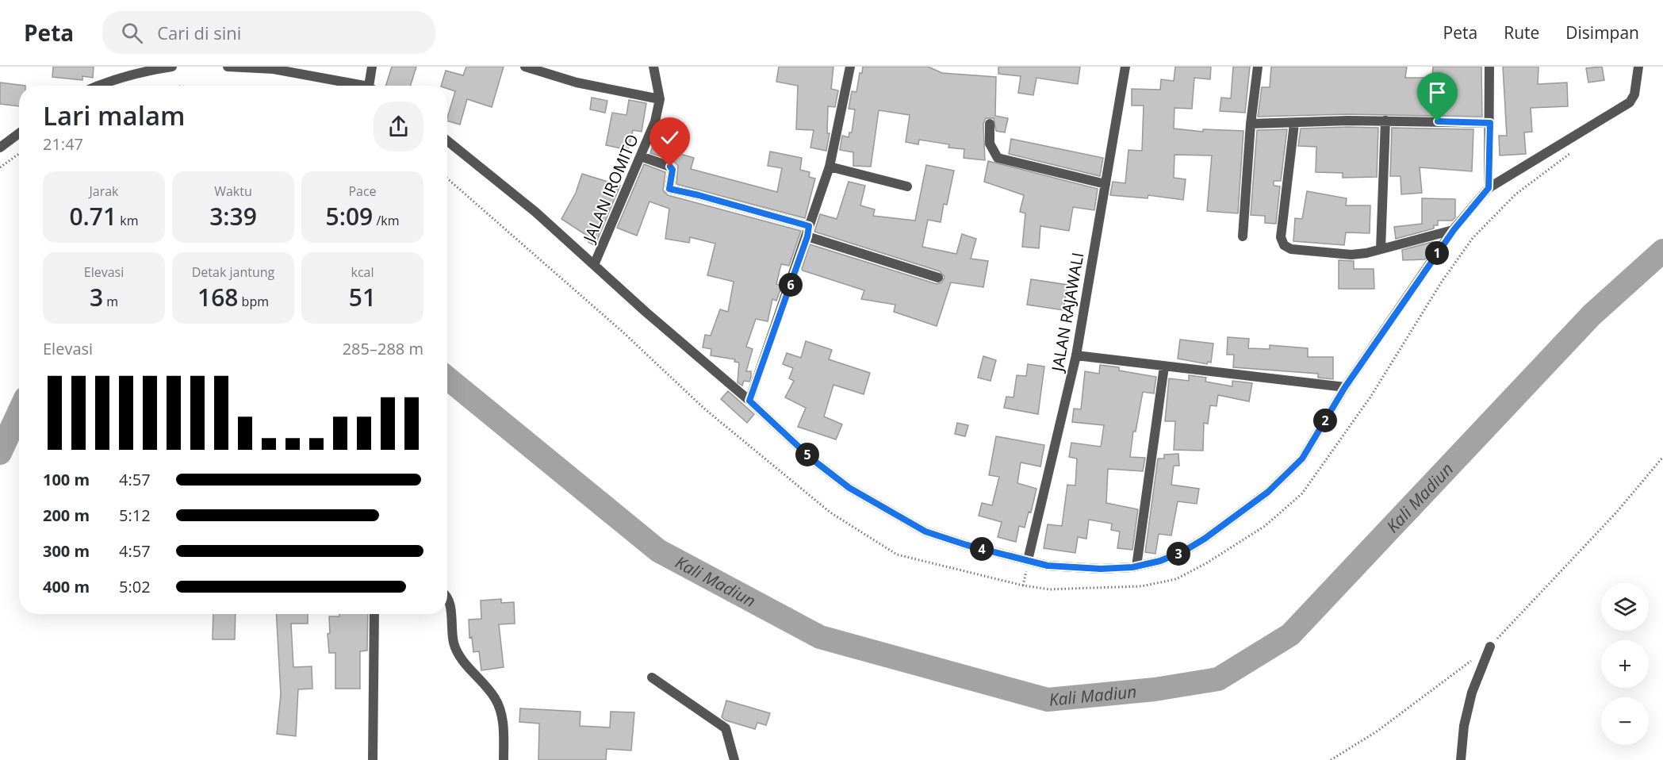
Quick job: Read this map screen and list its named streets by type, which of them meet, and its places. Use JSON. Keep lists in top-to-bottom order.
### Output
{
  "streets": {
    "street": ["JALAN IROMITO", "JALAN RAJAWALI"]
  },
  "water": ["Kali Madiun"],
  "page": {
    "header": "Peta",
    "search": "Cari di sini",
    "nav": ["Peta", "Rute", "Disimpan"],
    "heading": ["Lari malam", "21:47"],
    "stats": [
      ["Jarak", "0.71 km"],
      ["Waktu", "3:39"],
      ["Pace", "5:09 /km"],
      ["Elevasi", "3 m"],
      ["Detak jantung", "168 bpm"],
      ["kcal", "51"]
    ],
    "pins": [
      "1",
      "6",
      "2",
      "5",
      "4",
      "3"
    ],
    "chart": ["Elevasi", "285–288 m"],
    "list": [
      {
        "name": "100 m",
        "note": "4:57"
      },
      {
        "name": "200 m",
        "note": "5:12"
      },
      {
        "name": "300 m",
        "note": "4:57"
      },
      {
        "name": "400 m",
        "note": "5:02"
      }
    ],
    "map_buttons": ["+", "−"]
  }
}
